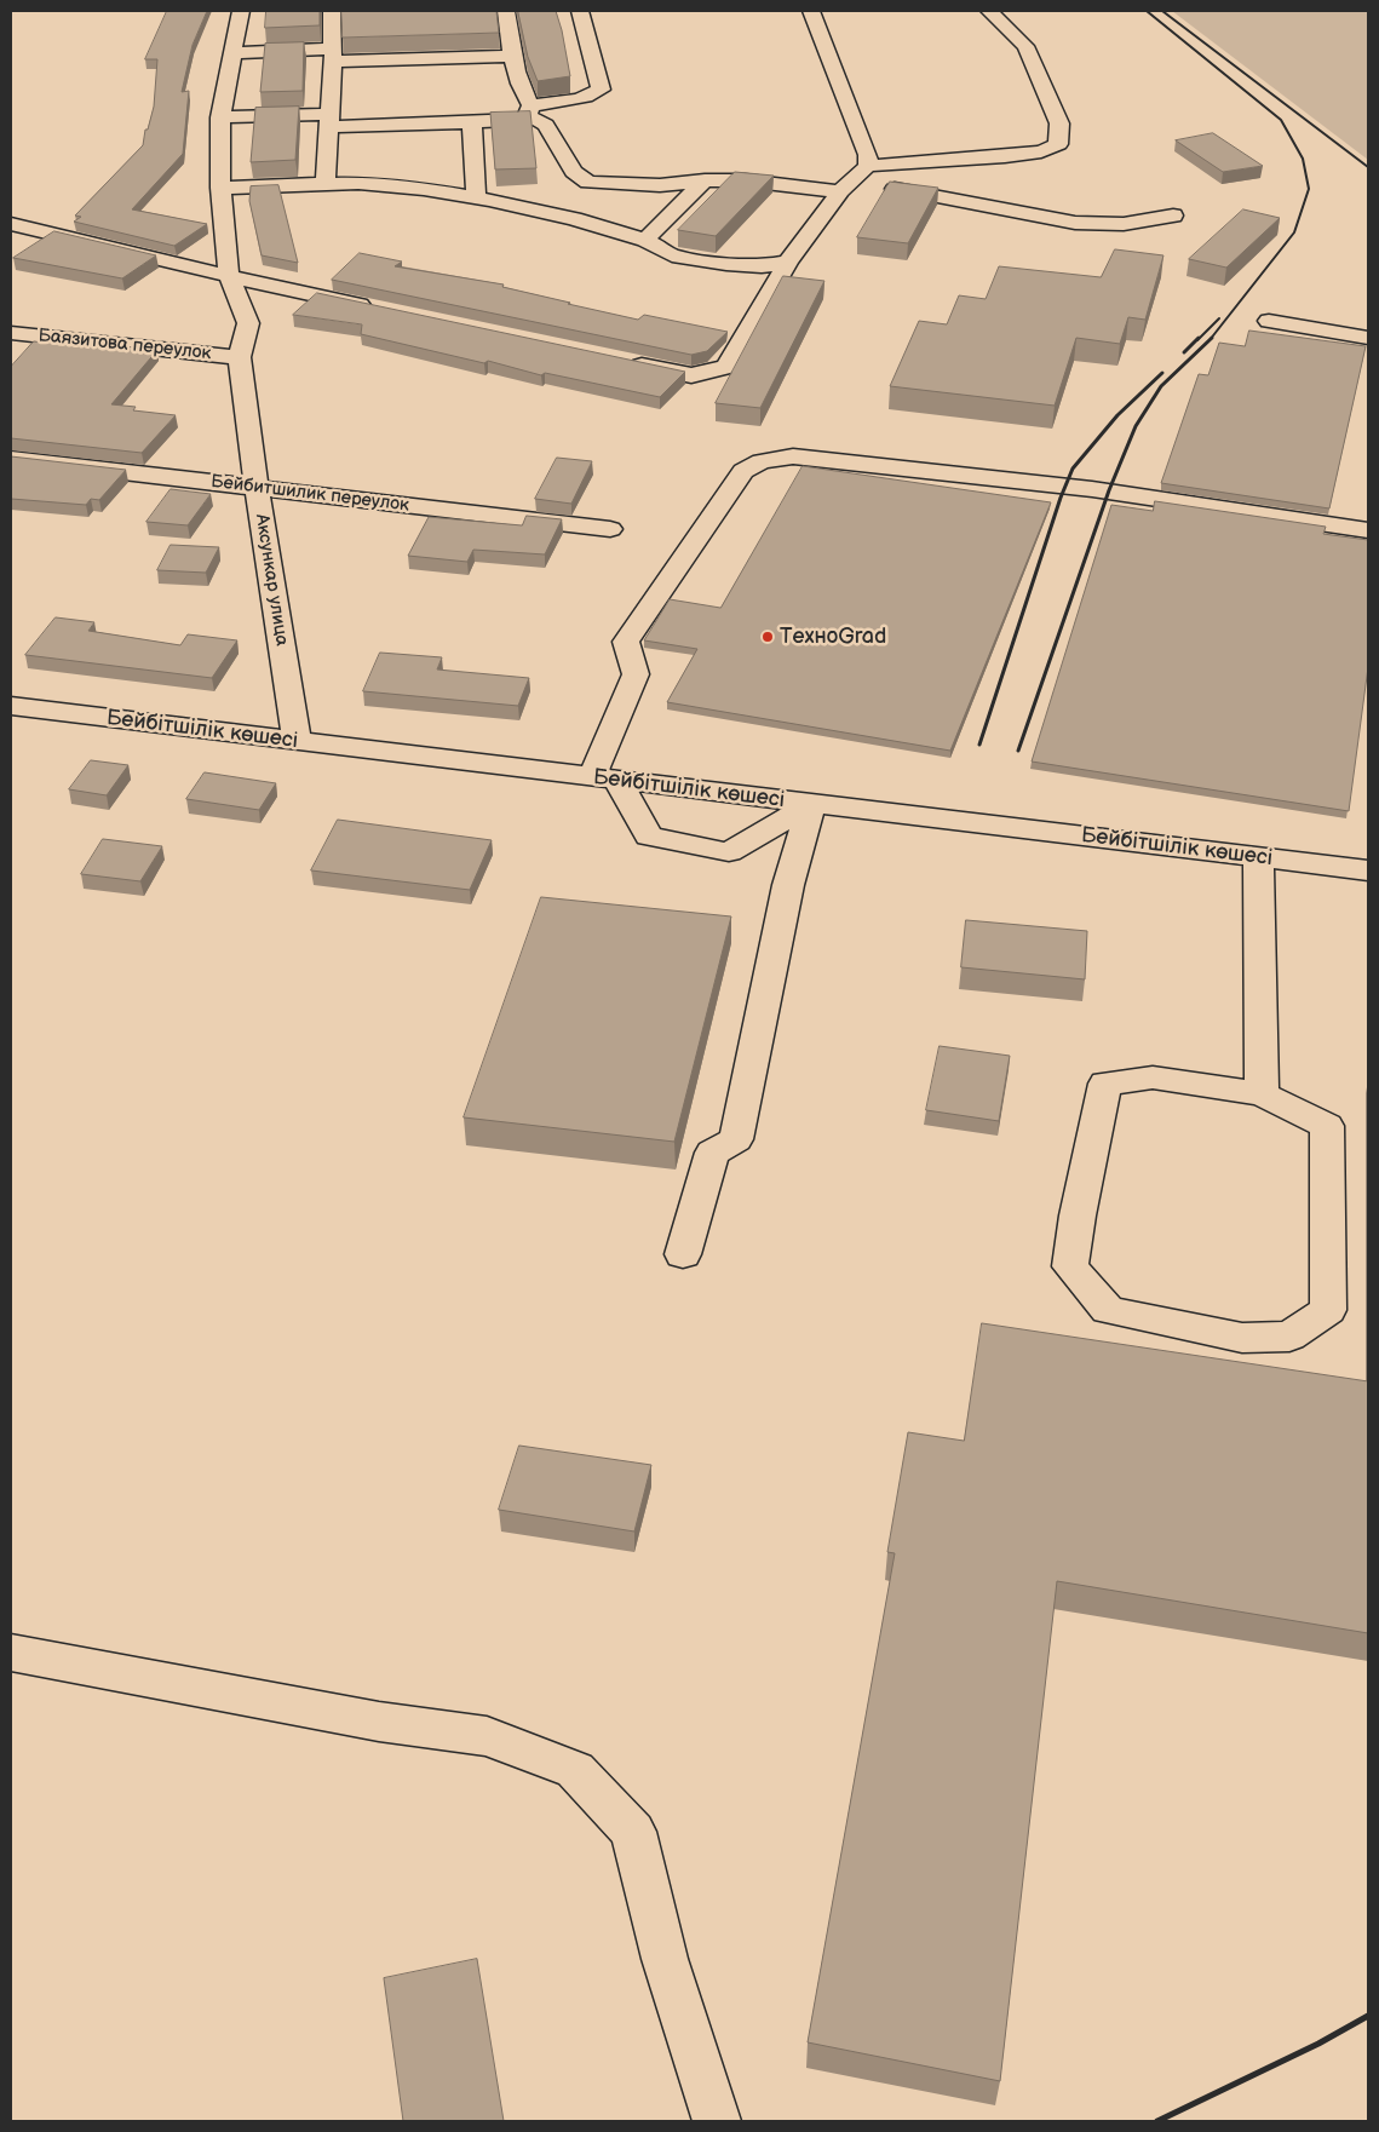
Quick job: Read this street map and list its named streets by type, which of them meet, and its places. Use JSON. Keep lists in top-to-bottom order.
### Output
{
  "streets": {
    "street": [
      "Баязитова переулок",
      "Бейбитшилик переулок",
      "Аксункар улица",
      "Бейбітшілік көшесі"
    ]
  },
  "crossings": [
    ["Баязитова переулок", "Аксункар улица"],
    ["Бейбитшилик переулок", "Аксункар улица"],
    ["Аксункар улица", "Бейбітшілік көшесі"]
  ],
  "places": ["ТехноGrad"]
}
